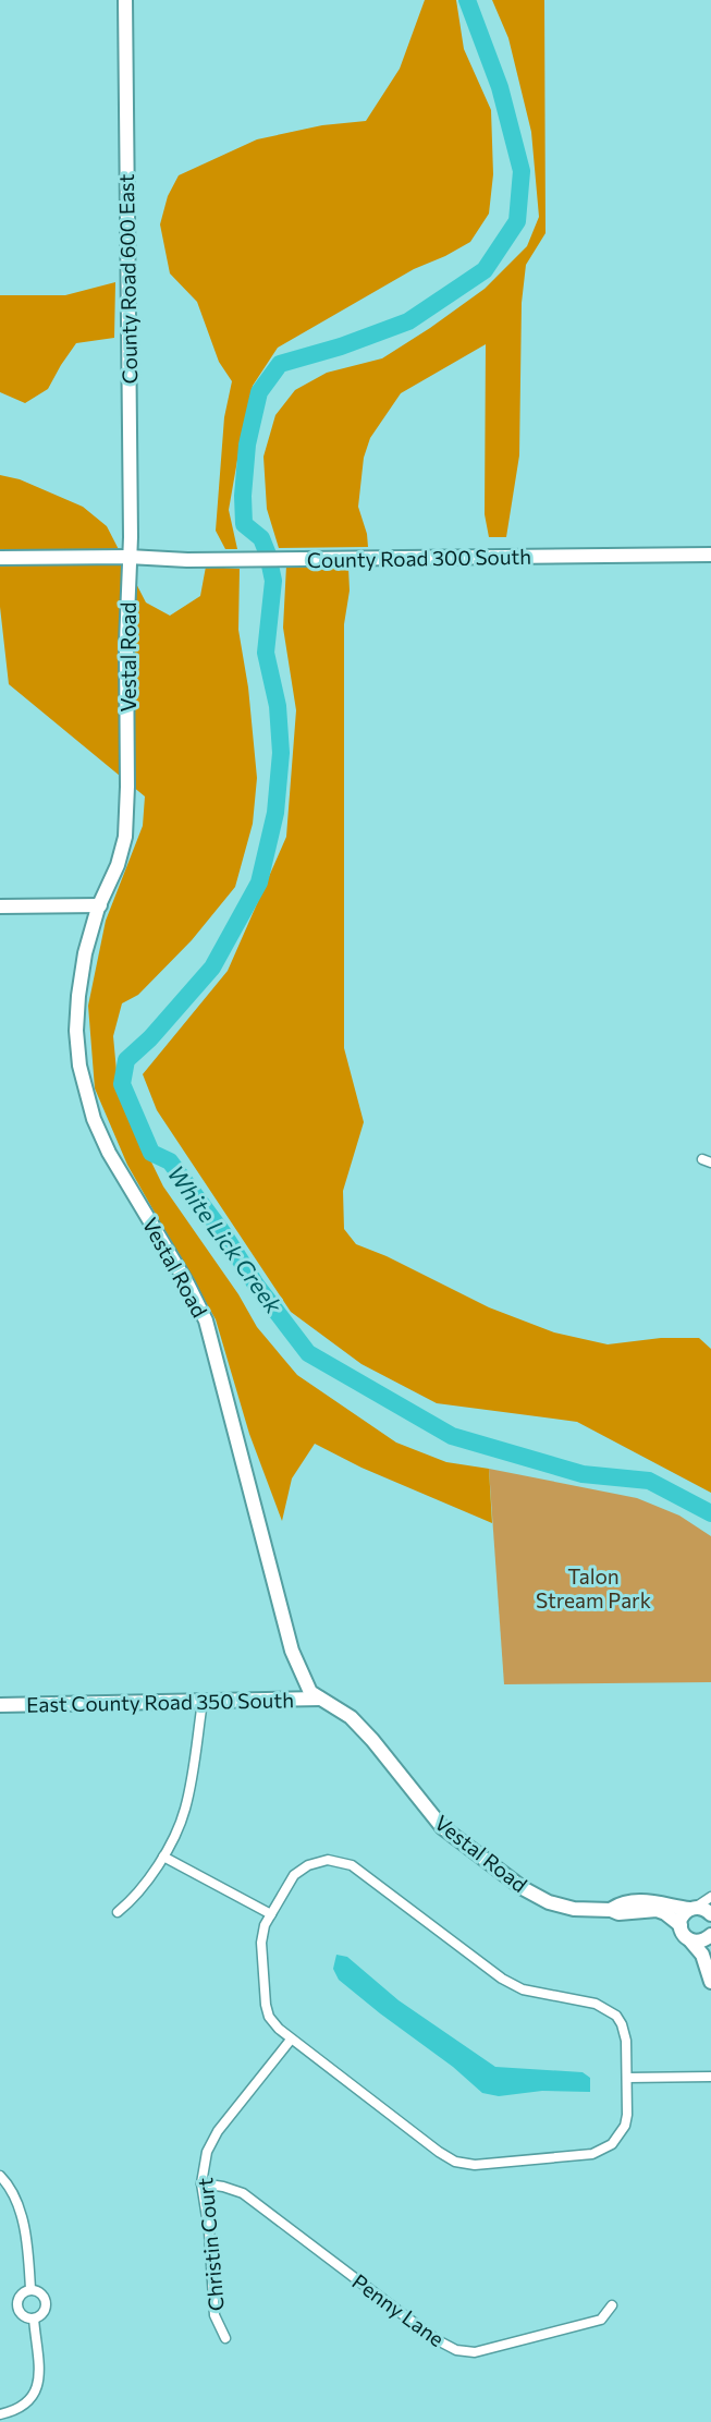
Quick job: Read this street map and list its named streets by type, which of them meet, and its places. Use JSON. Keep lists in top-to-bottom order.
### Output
{
  "streets": {
    "street": [
      "County Road 600 East",
      "County Road 300 South",
      "Vestal Road",
      "East County Road 350 South",
      "Christin Court",
      "Penny Lane"
    ]
  },
  "crossings": [
    ["County Road 600 East", "County Road 300 South"],
    ["County Road 600 East", "Vestal Road"],
    ["County Road 300 South", "Vestal Road"],
    ["Vestal Road", "East County Road 350 South"],
    ["Christin Court", "Penny Lane"]
  ],
  "water": ["White Lick Creek"],
  "parks": ["Talon Stream Park"]
}
